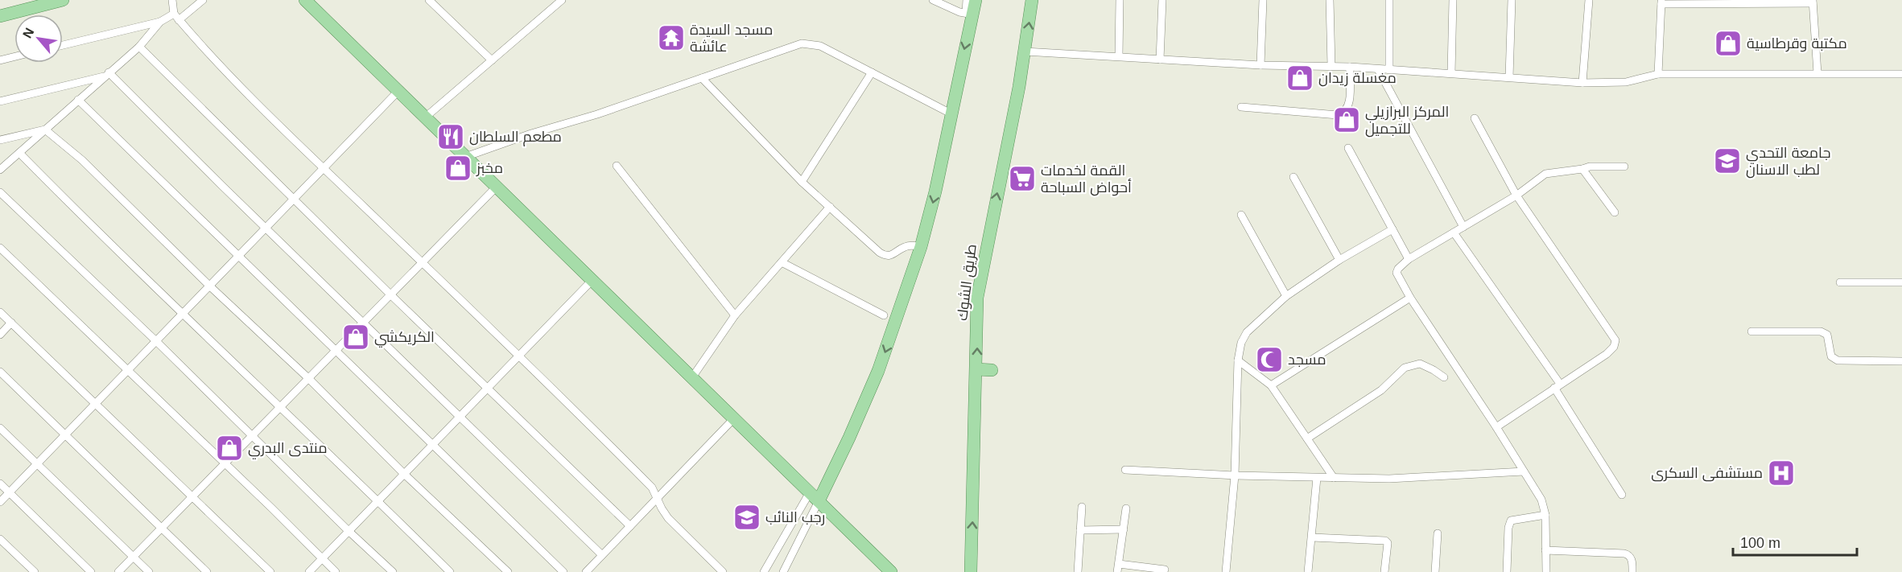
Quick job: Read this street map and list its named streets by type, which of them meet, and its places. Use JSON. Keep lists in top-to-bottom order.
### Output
{
  "streets": {
    "main road": ["طريق الشوك"]
  },
  "places": {
    "temple": ["مسجد السيدة عائشة"],
    "shop": [
      "مكتبة وقرطاسية",
      "مغسلة زيدان",
      "المركز البرازيلي للتجميل",
      "مخبز",
      "الكريكشي",
      "منتدى البدري"
    ],
    "restaurant": ["مطعم السلطان"],
    "school or university": ["جامعة التحدي لطب الاسنان", "رجب النائب"],
    "supermarket": ["القمة لخدمات أحواض السباحة"],
    "mosque": ["مسجد"],
    "hospital": ["مستشفى السكرى"]
  },
  "scale_bar": "100 m",
  "north": "top left"
}
